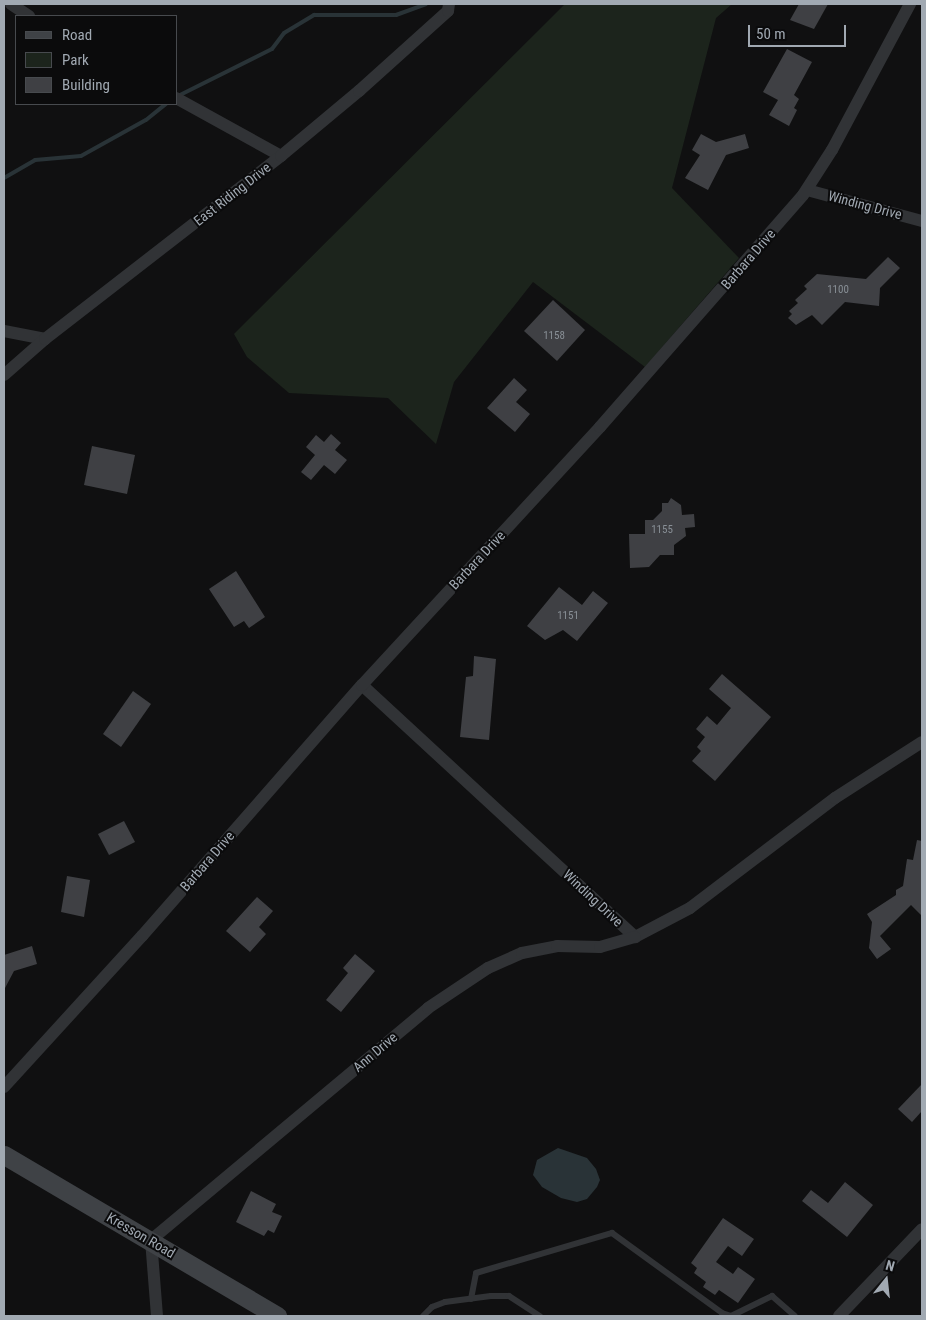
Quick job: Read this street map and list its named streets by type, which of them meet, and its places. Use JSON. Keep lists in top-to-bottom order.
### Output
{
  "streets": {
    "street": [
      "East Riding Drive",
      "Winding Drive",
      "Barbara Drive",
      "Ann Drive",
      "Kresson Road"
    ]
  },
  "crossings": [
    ["Winding Drive", "Barbara Drive"],
    ["Winding Drive", "Ann Drive"],
    ["Ann Drive", "Kresson Road"]
  ],
  "house_numbers": [
    "1100",
    "1158",
    "1155",
    "1151"
  ],
  "legend": ["Road", "Park", "Building"],
  "scale_bar": "50 m",
  "north": "top"
}
